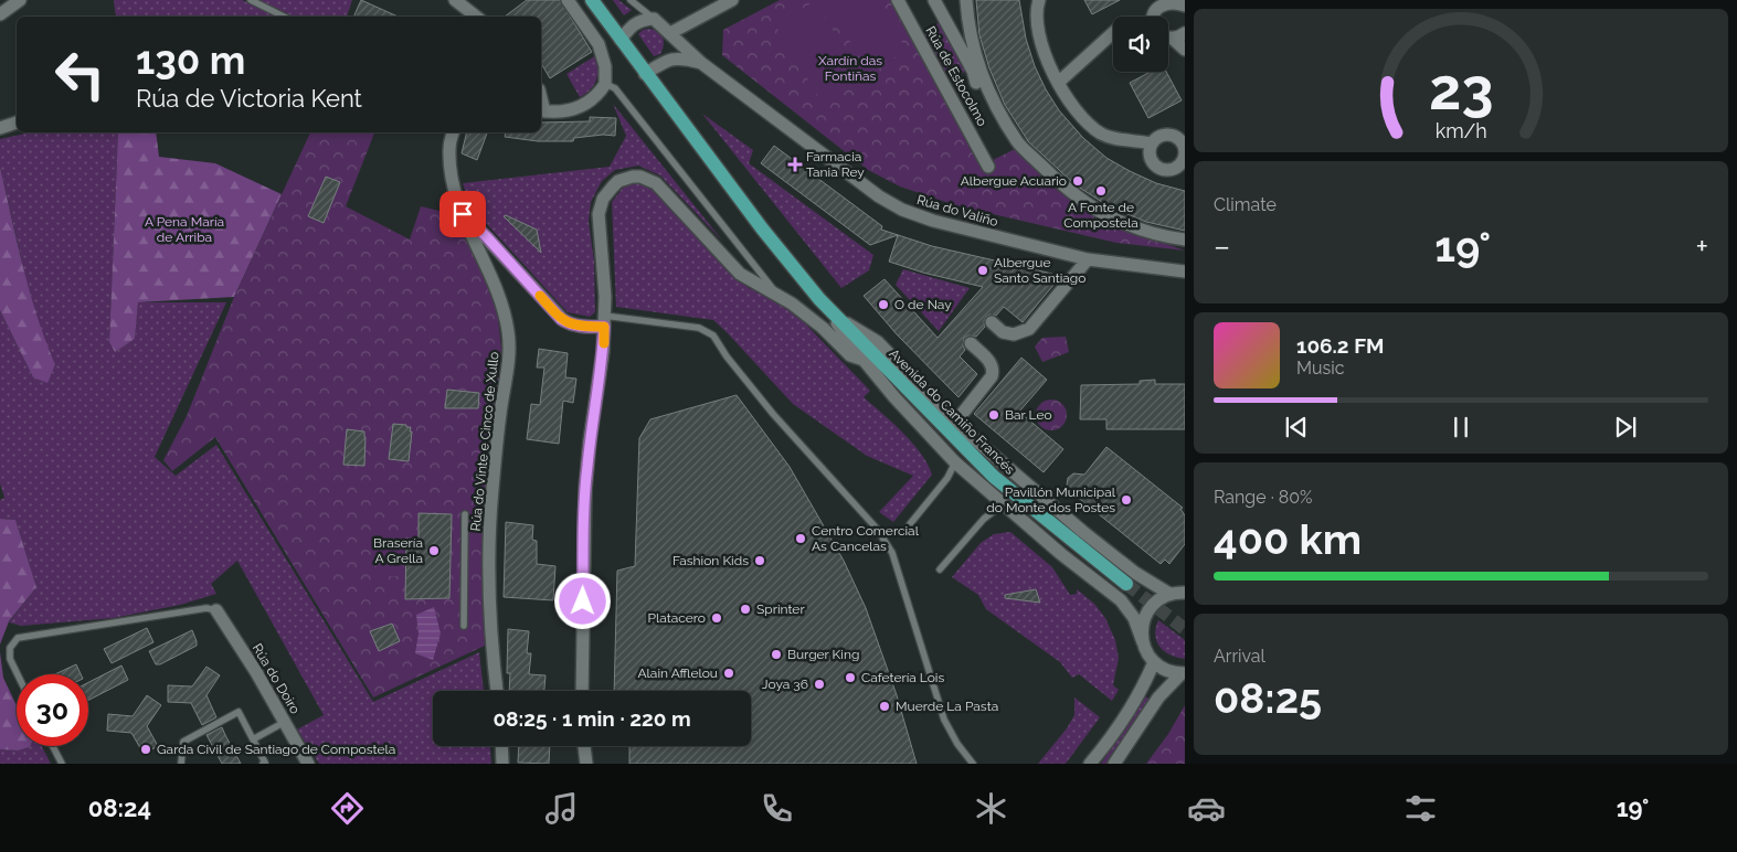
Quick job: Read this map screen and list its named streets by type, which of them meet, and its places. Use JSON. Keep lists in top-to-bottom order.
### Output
{
  "streets": {
    "main road": ["Avenida do Camiño Francés"],
    "street": [
      "Rúa de Estocolmo",
      "Rúa do Valiño",
      "Rúa do Vinte e Cinco de Xullo",
      "Rúa do Doiro"
    ]
  },
  "crossings": [
    ["Rúa do Valiño", "Avenida do Camiño Francés"]
  ],
  "parks": ["Xardín das Fontiñas", "A Pena María de Arriba"],
  "places": {
    "health": ["Farmacia Tania Rey"],
    "other": [
      "Albergue Acuario",
      "A Fonte de Compostela",
      "Albergue Santo Santiago",
      "O de Nay",
      "Bar Leo",
      "Pavillón Municipal do Monte dos Postes",
      "Centro Comercial As Cancelas",
      "Brasería A Grella",
      "Fashion Kids",
      "Sprinter",
      "Platacero",
      "Burger King",
      "Alain Afflelou",
      "Cafetería Lois",
      "Joya 36",
      "Muerde La Pasta",
      "Garda Civil de Santiago de Compostela"
    ]
  },
  "page": {
    "turn": ["130 m", "Rúa de Victoria Kent"],
    "tile": [
      "Climate",
      ["Range · 80%", "400 km"],
      ["Arrival", "08:25"]
    ],
    "heat": ["−", "19°", "+"],
    "song": ["106.2 FM", "Music"],
    "limit": "30",
    "trip": "08:25 · 1 min · 220 m",
    "tabs": ["08:24", "19°"],
    "gauge": ["23", "km/h"]
  }
}
